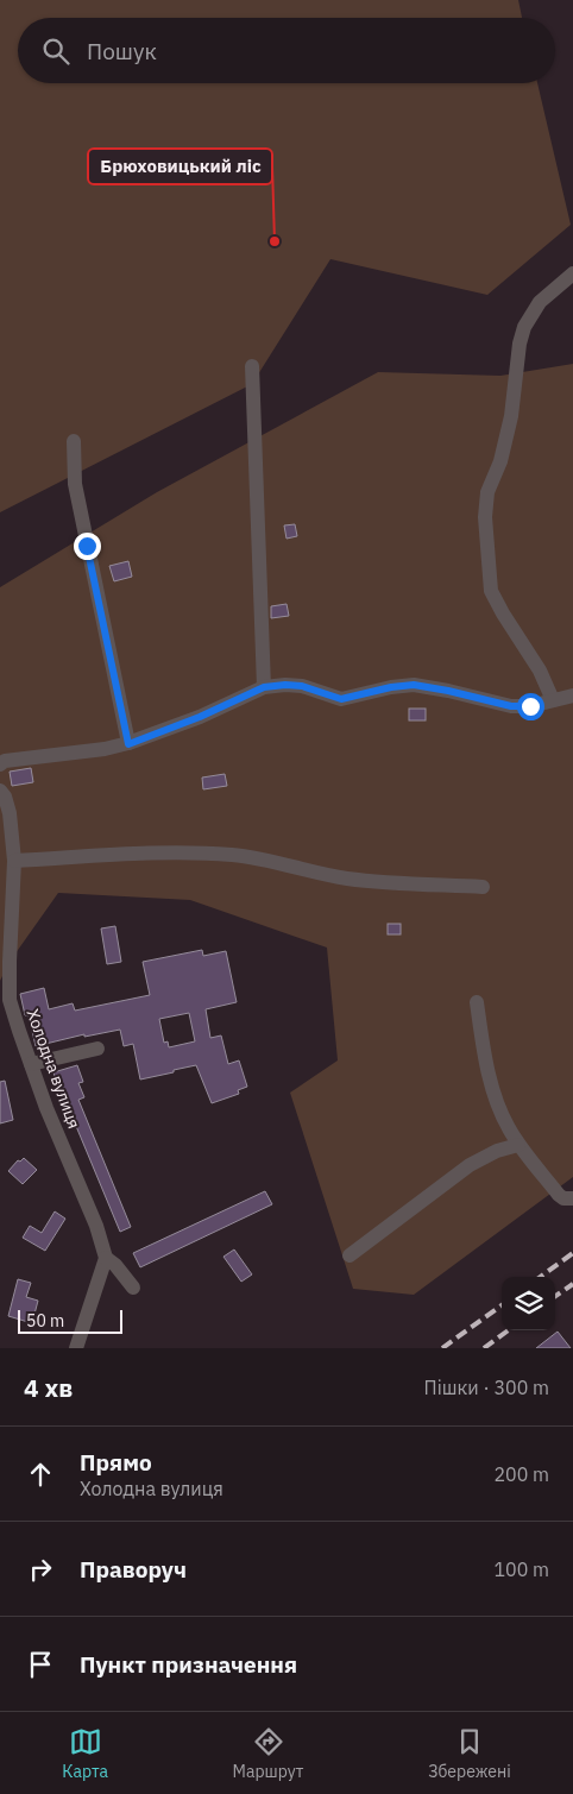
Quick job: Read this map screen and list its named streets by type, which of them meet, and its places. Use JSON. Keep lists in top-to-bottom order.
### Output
{
  "streets": {
    "street": ["Холодна вулиця"]
  },
  "places": ["Брюховицький ліс"],
  "scale_bar": "50 m",
  "page": {
    "search": "Пошук",
    "scale": "50 m",
    "heading": ["4 хв", "Пішки · 300 m"],
    "list": [
      ["Прямо", "Холодна вулиця", "200 m"],
      ["Праворуч", "100 m"],
      "Пункт призначення"
    ],
    "nav": ["Карта", "Маршрут", "Збережені"]
  }
}
